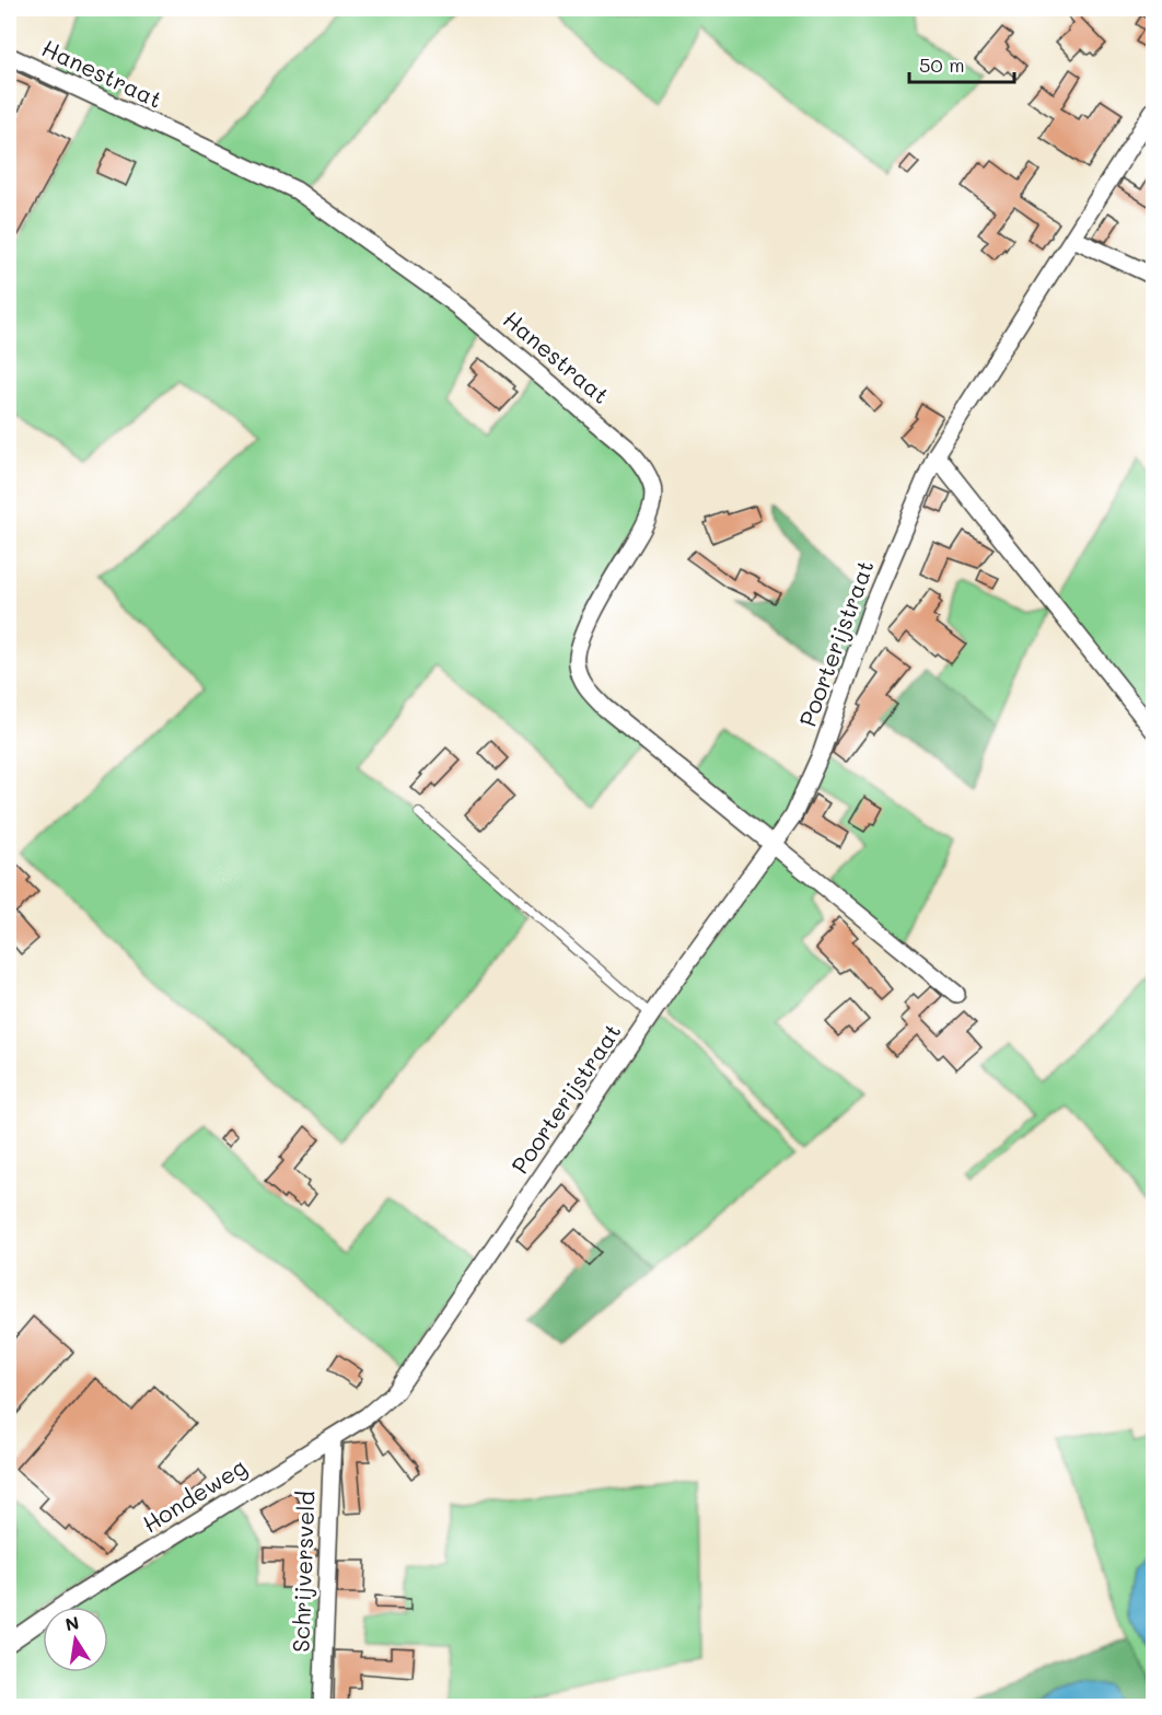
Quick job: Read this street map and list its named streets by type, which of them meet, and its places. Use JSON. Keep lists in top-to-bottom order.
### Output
{
  "streets": {
    "street": [
      "Hanestraat",
      "Poorterijstraat",
      "Hondeweg",
      "Schrijversveld"
    ]
  },
  "crossings": [
    ["Hanestraat", "Poorterijstraat"],
    ["Poorterijstraat", "Hondeweg"],
    ["Hondeweg", "Schrijversveld"]
  ],
  "scale_bar": "50 m",
  "north": "top"
}
